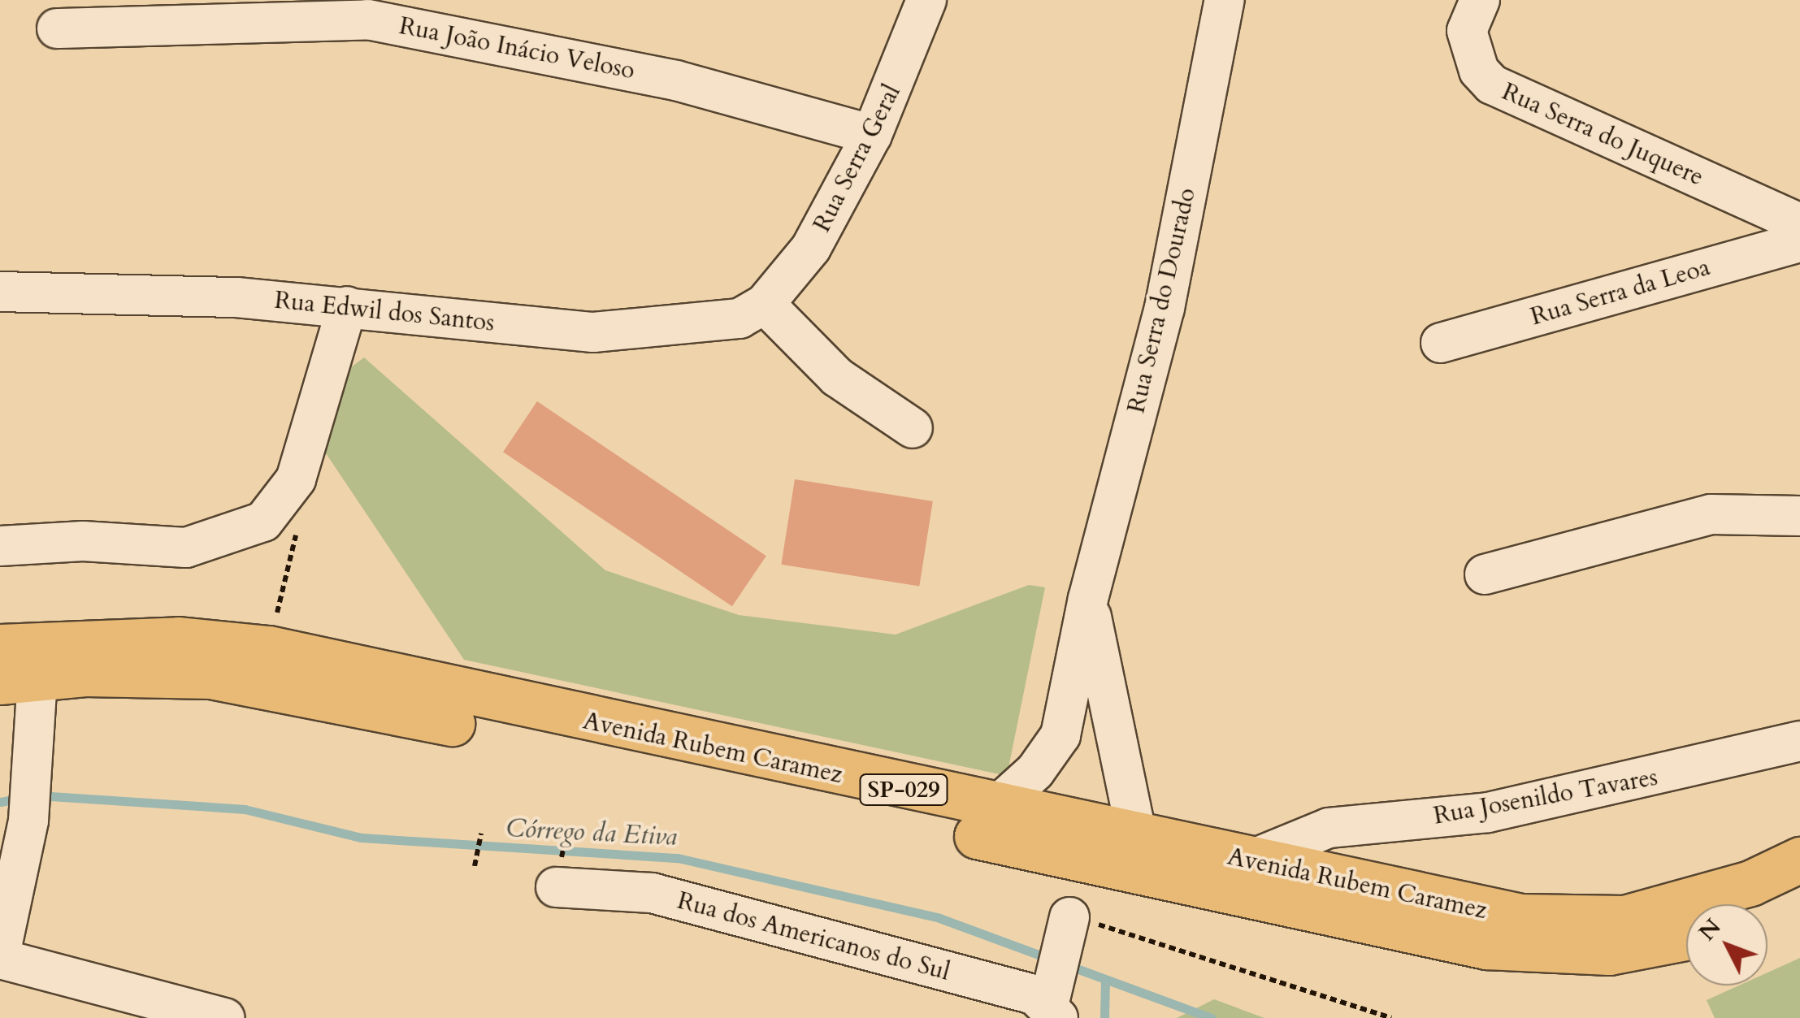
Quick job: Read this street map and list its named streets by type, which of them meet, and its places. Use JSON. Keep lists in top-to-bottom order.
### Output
{
  "streets": {
    "highway": ["Avenida Rubem Caramez", "SP-029"],
    "street": [
      "Rua João Inácio Veloso",
      "Rua Serra do Juquere",
      "Rua Serra Geral",
      "Rua Serra da Leoa",
      "Rua Serra do Dourado",
      "Rua Edwil dos Santos",
      "Rua Josenildo Tavares",
      "Rua dos Americanos do Sul"
    ]
  },
  "crossings": [
    ["Rua João Inácio Veloso", "Rua Serra Geral"],
    ["Rua Serra Geral", "Rua Edwil dos Santos"],
    ["Rua Serra do Dourado", "Avenida Rubem Caramez"],
    ["Avenida Rubem Caramez", "Rua Josenildo Tavares"]
  ],
  "water": ["Córrego da Etiva"],
  "north": "top left"
}
